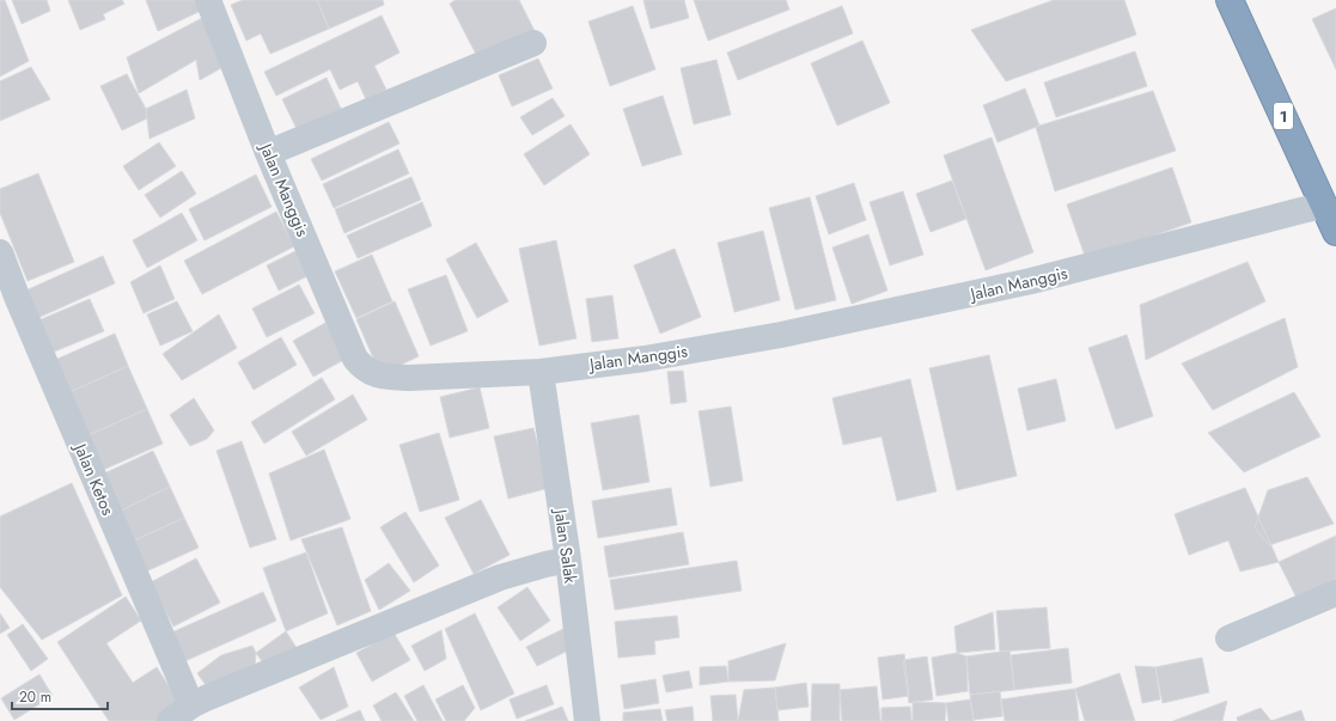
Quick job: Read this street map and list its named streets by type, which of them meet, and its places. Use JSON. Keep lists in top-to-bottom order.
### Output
{
  "streets": {
    "highway": ["1"],
    "street": ["Jalan Manggis", "Jalan Ketos", "Jalan Salak"]
  },
  "crossings": [
    ["1", "Jalan Manggis"],
    ["Jalan Manggis", "Jalan Salak"]
  ],
  "scale_bar": "20 m"
}
